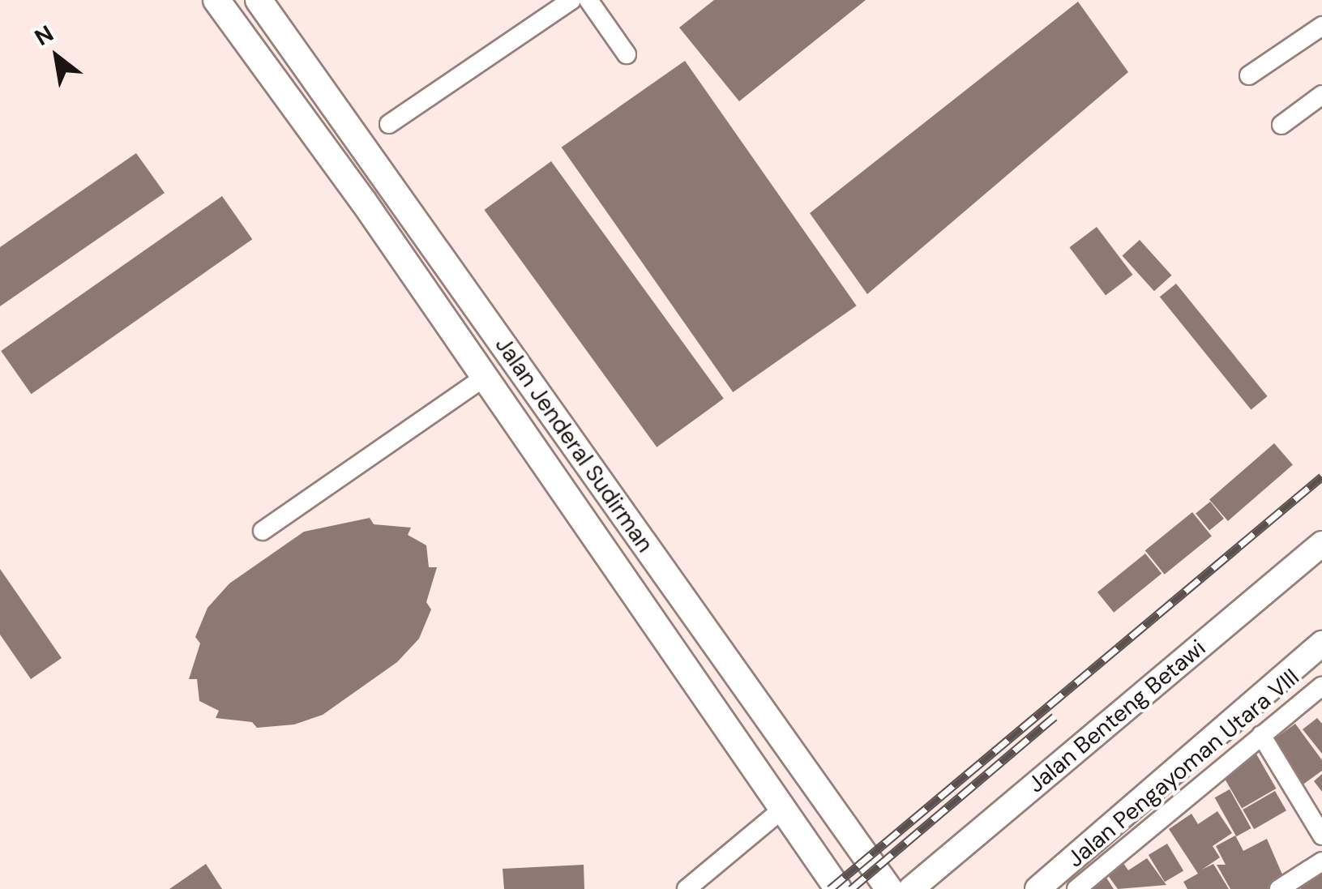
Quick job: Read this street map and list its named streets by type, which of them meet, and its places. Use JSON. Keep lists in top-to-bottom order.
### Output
{
  "streets": {
    "main road": ["Jalan Jenderal Sudirman", "Jalan Benteng Betawi"],
    "street": ["Jalan Pengayoman Utara VIII"]
  },
  "north": "top left"
}
